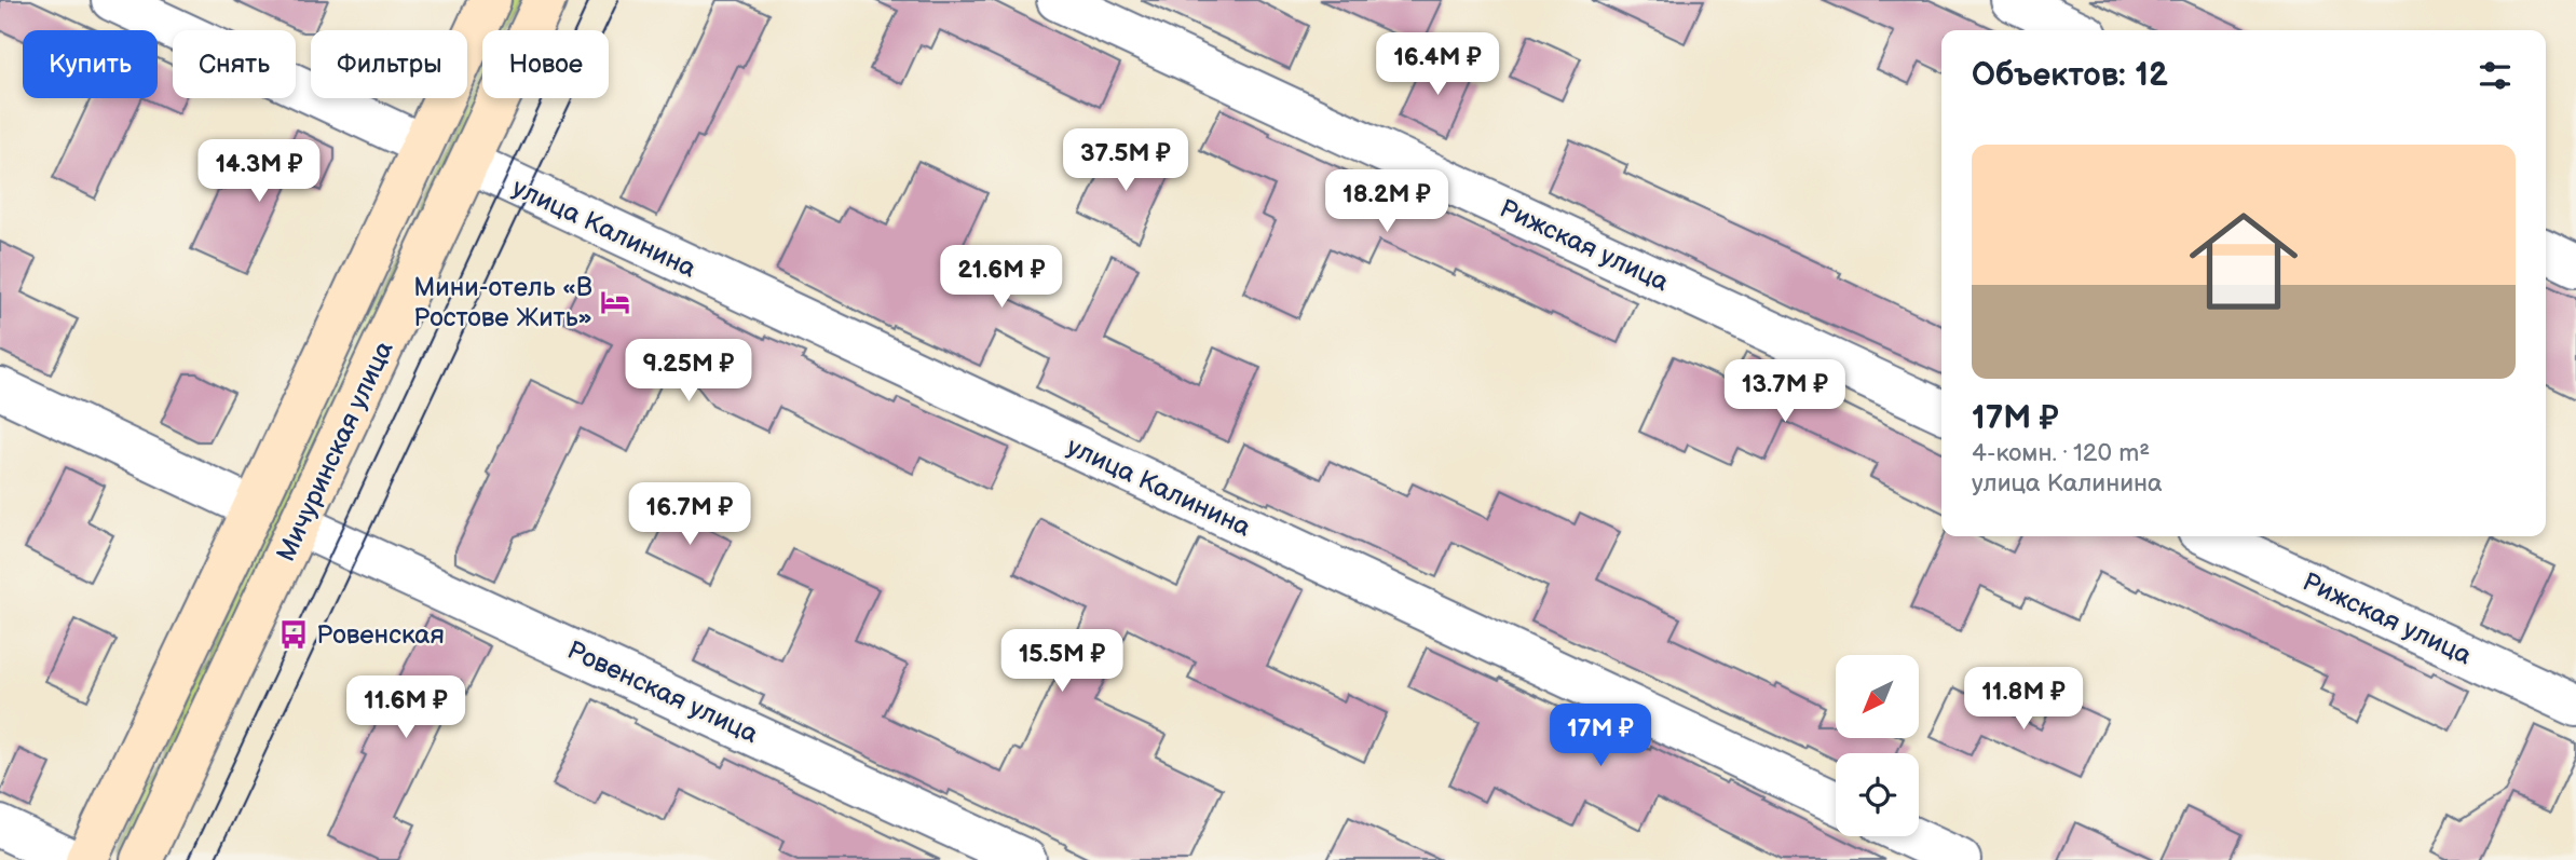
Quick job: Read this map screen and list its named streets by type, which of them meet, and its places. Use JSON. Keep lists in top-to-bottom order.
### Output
{
  "streets": {
    "main road": ["Мичуринская улица"],
    "street": ["улица Калинина", "Рижская улица", "Ровенская улица"]
  },
  "crossings": [
    ["улица Калинина", "Мичуринская улица"],
    ["Мичуринская улица", "Ровенская улица"]
  ],
  "places": {
    "hotel": ["Мини-отель «В Ростове Жить»"],
    "bus stop": ["Ровенская"]
  },
  "north": "bottom left",
  "page": {
    "chip": [
      "Купить",
      "Снять",
      "Фильтры",
      "Новое"
    ],
    "heading": "Объектов: 12",
    "price": [
      "16.4M ₽",
      "37.5M ₽",
      "14.3M ₽",
      "18.2M ₽",
      "21.6M ₽",
      "9.25M ₽",
      "13.7M ₽",
      "16.7M ₽",
      "15.5M ₽",
      "11.8M ₽",
      "11.6M ₽",
      "17M ₽"
    ],
    "list": [
      {
        "name": "17M ₽",
        "note": "4-комн. · 120 m² · улица Калинина"
      }
    ]
  }
}
